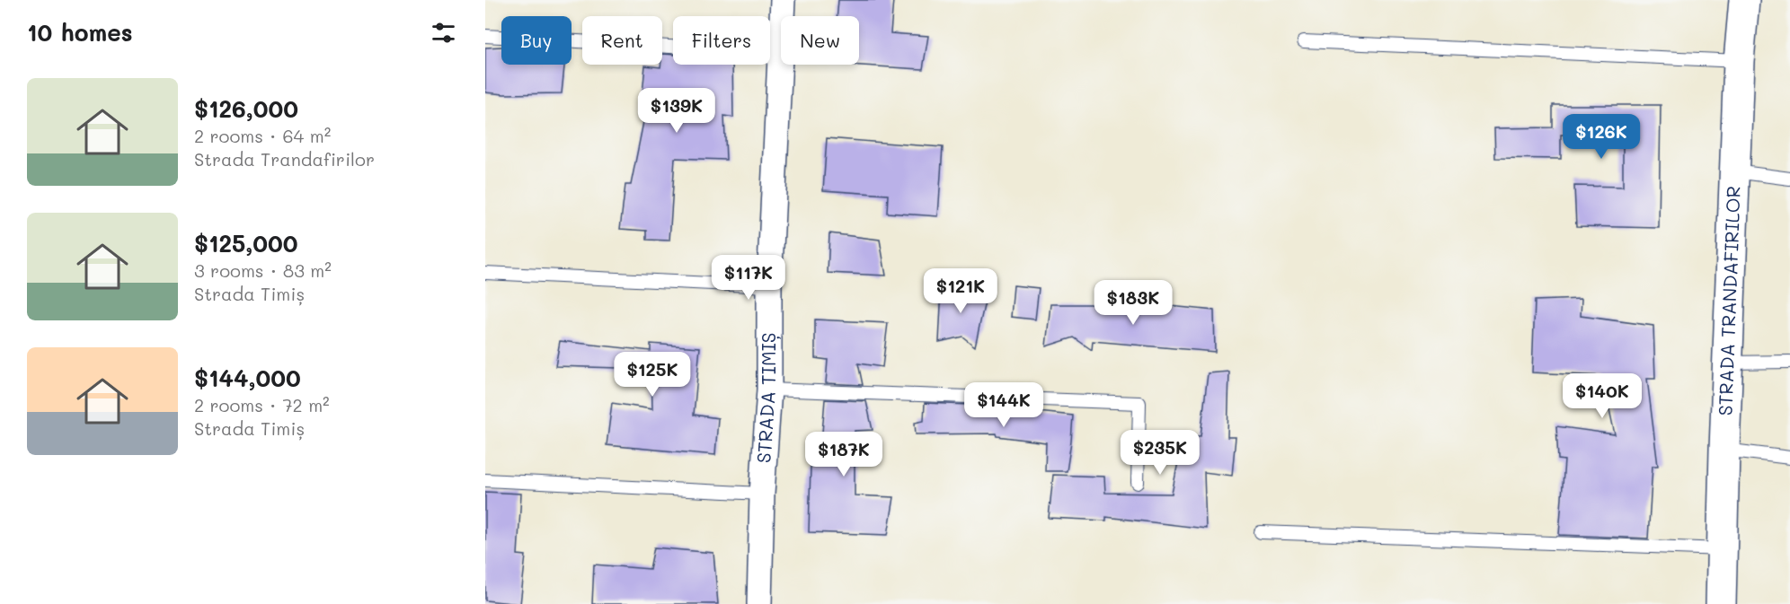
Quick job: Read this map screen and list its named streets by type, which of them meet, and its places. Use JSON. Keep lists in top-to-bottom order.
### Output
{
  "streets": {
    "main road": ["STRADA TRANDAFIRILOR"],
    "street": ["STRADA TIMIȘ"]
  },
  "page": {
    "heading": "10 homes",
    "chip": [
      "Buy",
      "Rent",
      "Filters",
      "New"
    ],
    "list": [
      {
        "name": "$126,000",
        "note": "2 rooms · 64 m² · Strada Trandafirilor"
      },
      {
        "name": "$125,000",
        "note": "3 rooms · 83 m² · Strada Timiș"
      },
      {
        "name": "$144,000",
        "note": "2 rooms · 72 m² · Strada Timiș"
      }
    ],
    "price": [
      "$139K",
      "$126K",
      "$117K",
      "$121K",
      "$183K",
      "$125K",
      "$140K",
      "$144K",
      "$235K",
      "$187K"
    ]
  }
}
